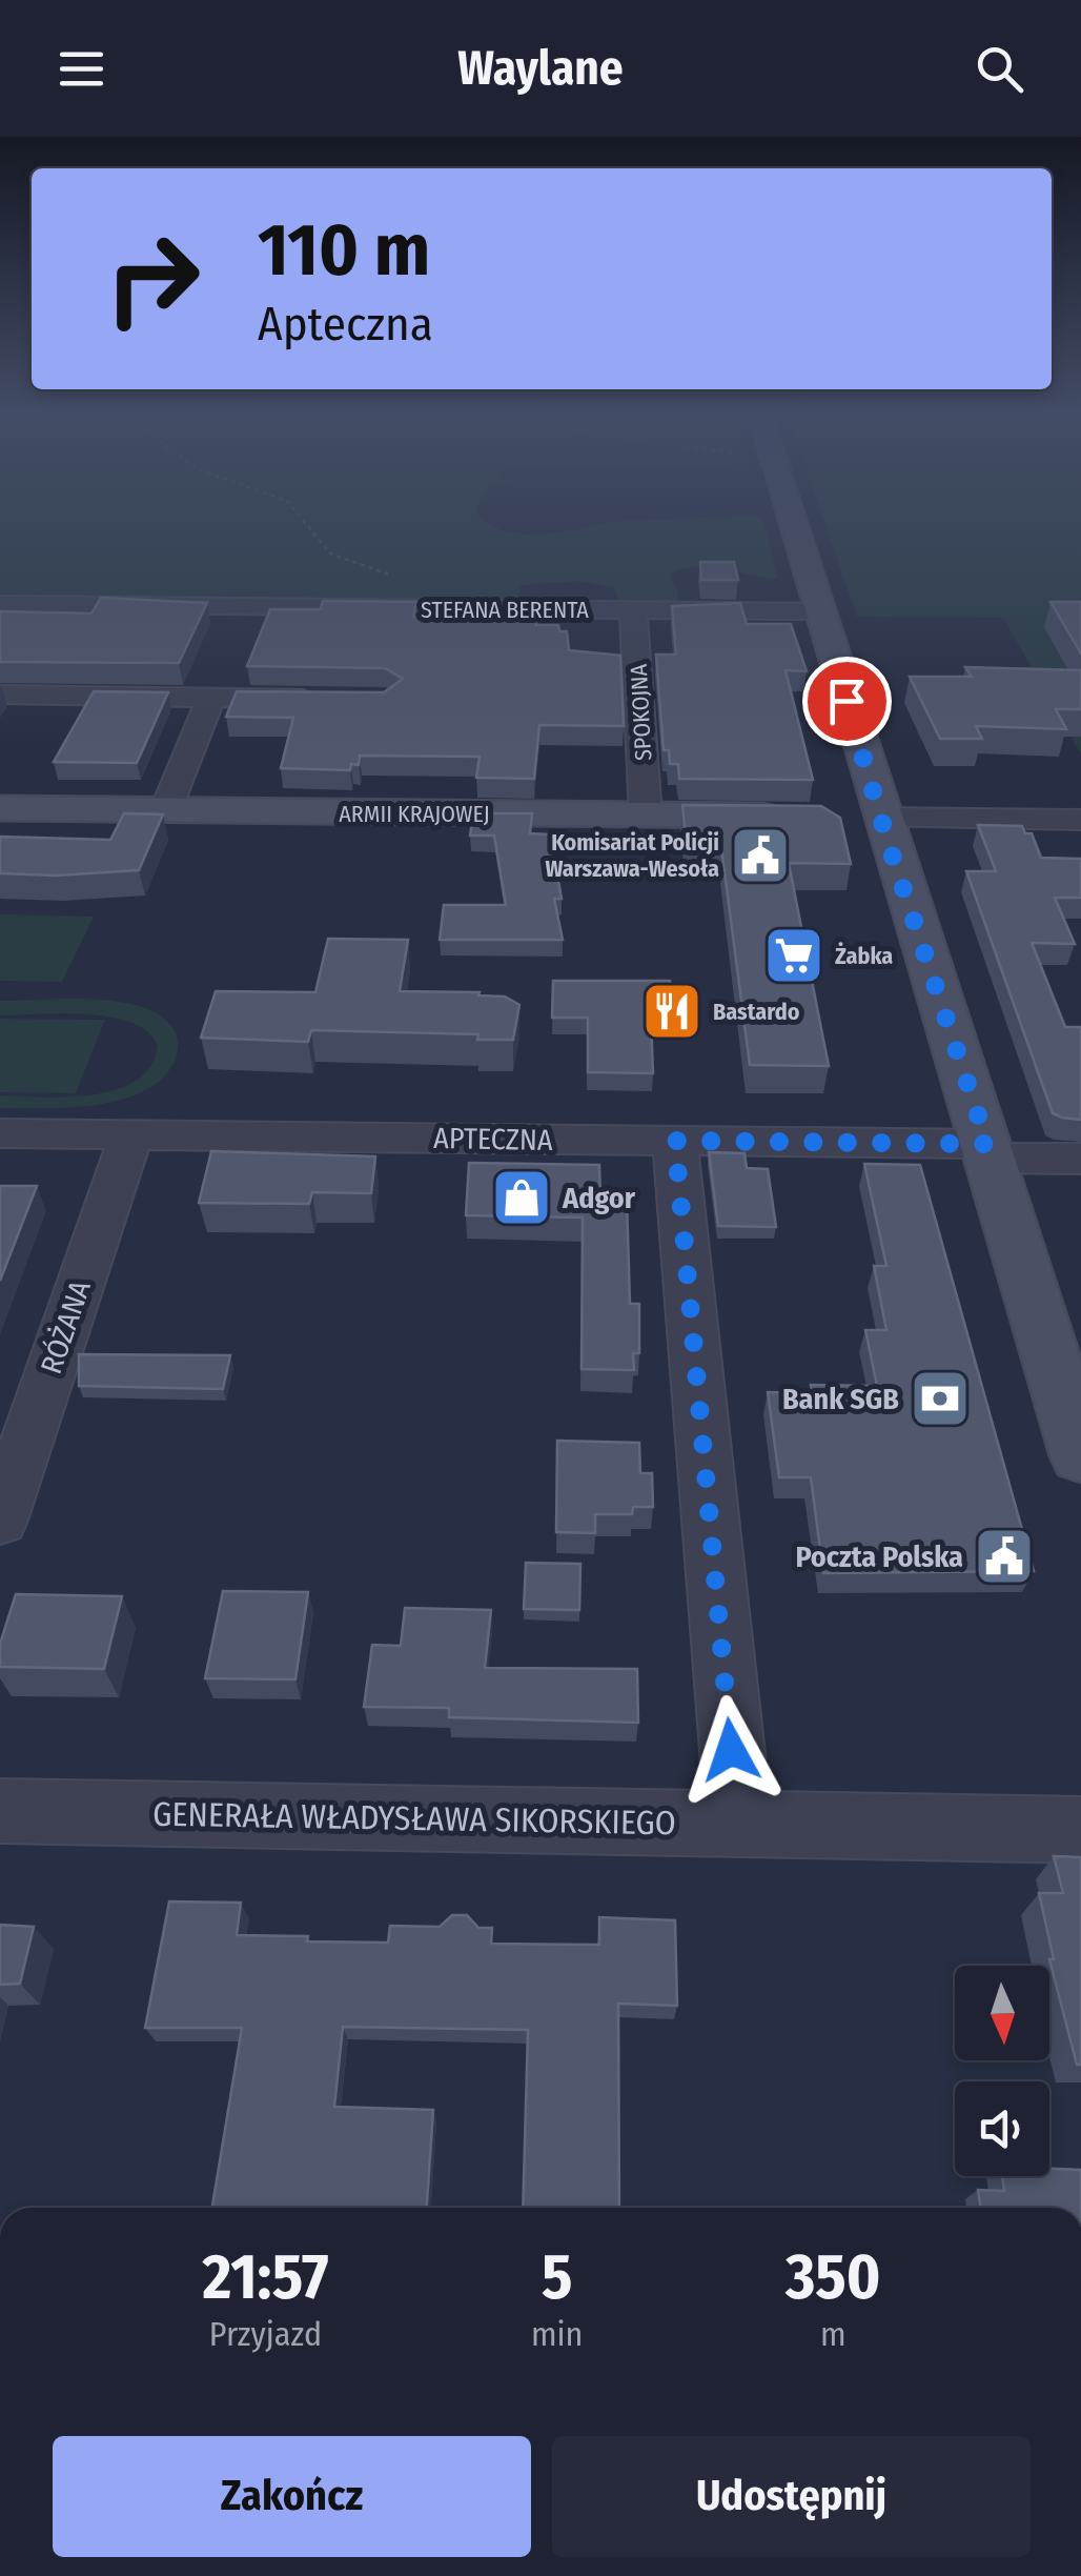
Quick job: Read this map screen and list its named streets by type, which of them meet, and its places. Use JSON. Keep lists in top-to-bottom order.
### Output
{
  "streets": {
    "street": [
      "STEFANA BERENTA",
      "SPOKOJNA",
      "ARMII KRAJOWEJ",
      "APTECZNA",
      "RÓŻANA",
      "GENERAŁA WŁADYSŁAWA SIKORSKIEGO"
    ]
  },
  "crossings": [
    ["STEFANA BERENTA", "SPOKOJNA"],
    ["SPOKOJNA", "ARMII KRAJOWEJ"],
    ["APTECZNA", "RÓŻANA"]
  ],
  "places": {
    "public building": ["Komisariat Policji Warszawa-Wesoła", "Poczta Polska"],
    "supermarket": ["Żabka"],
    "restaurant": ["Bastardo"],
    "shop": ["Adgor"],
    "bank": ["Bank SGB"]
  },
  "north": "bottom",
  "page": {
    "header": "Waylane",
    "turn": ["110 m", "Apteczna"],
    "eta": [
      "21:57",
      "Przyjazd",
      "5",
      "min",
      "350",
      "m"
    ],
    "buttons": ["Zakończ", "Udostępnij"]
  }
}
